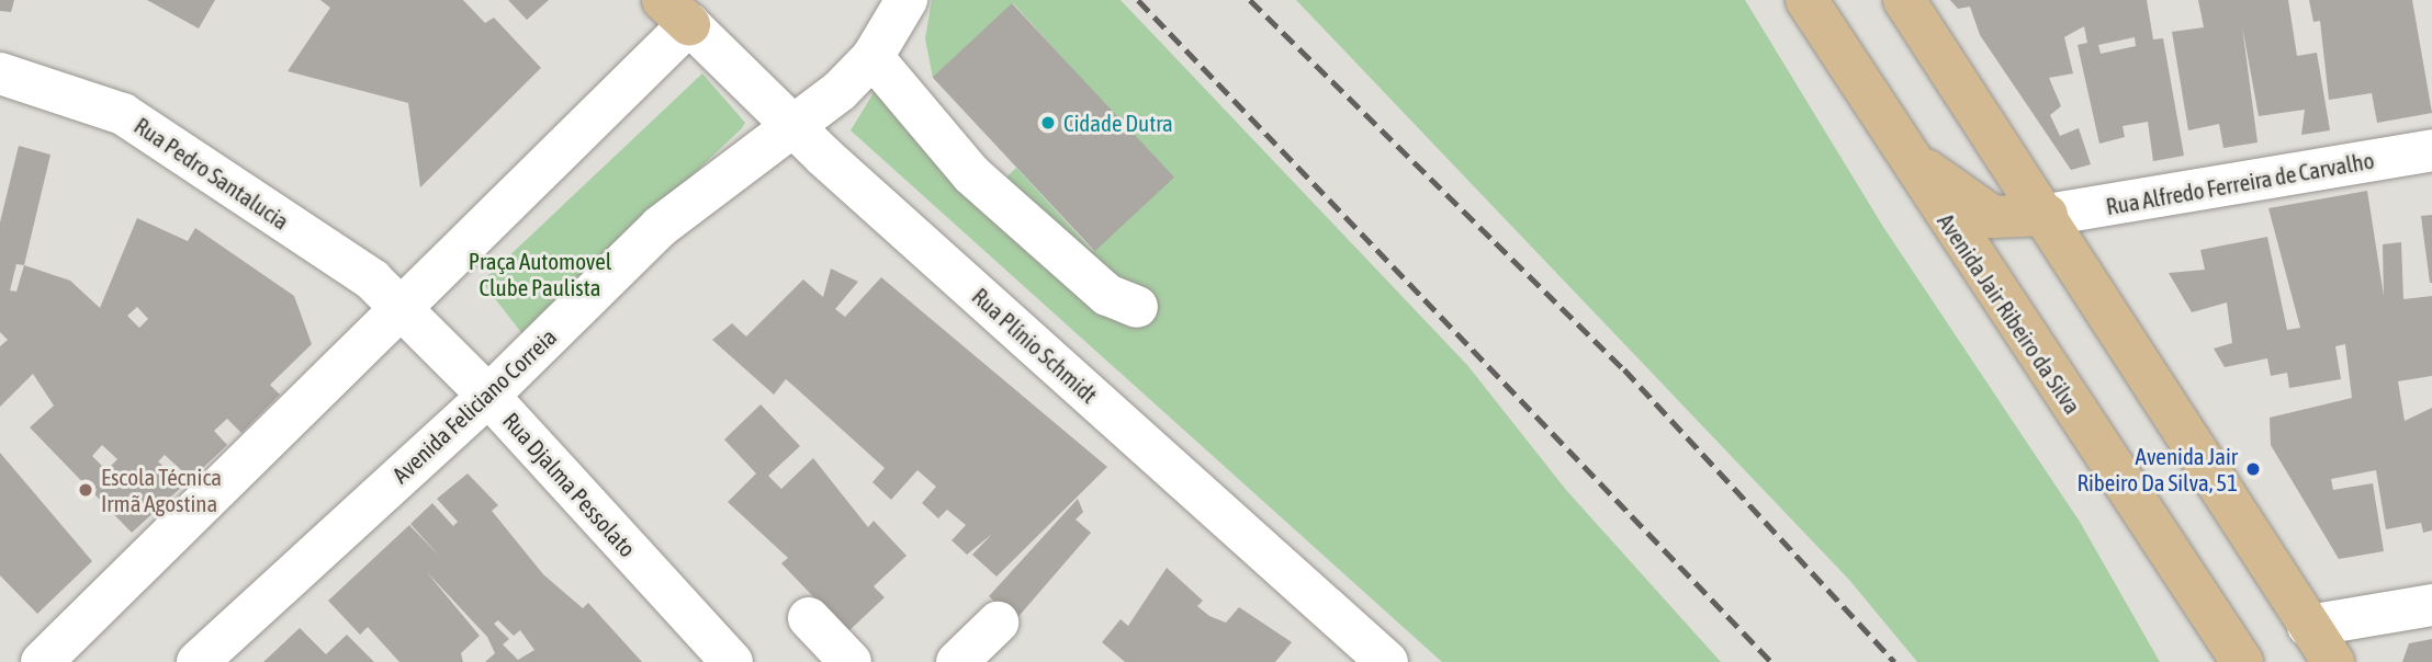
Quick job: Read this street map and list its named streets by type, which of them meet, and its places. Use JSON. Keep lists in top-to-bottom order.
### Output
{
  "streets": {
    "main road": ["Avenida Jair Ribeiro da Silva"],
    "street": [
      "Rua Pedro Santalucia",
      "Rua Alfredo Ferreira de Carvalho",
      "Rua Plínio Schmidt",
      "Avenida Feliciano Correia",
      "Rua Djalma Pessolato"
    ]
  },
  "crossings": [
    ["Rua Pedro Santalucia", "Rua Djalma Pessolato"],
    ["Rua Plínio Schmidt", "Avenida Feliciano Correia"],
    ["Avenida Feliciano Correia", "Rua Djalma Pessolato"]
  ],
  "parks": ["Praça Automovel Clube Paulista"],
  "places": ["Cidade Dutra", "Avenida Jair Ribeiro Da Silva, 51", "Escola Técnica Irmã Agostina"]
}
